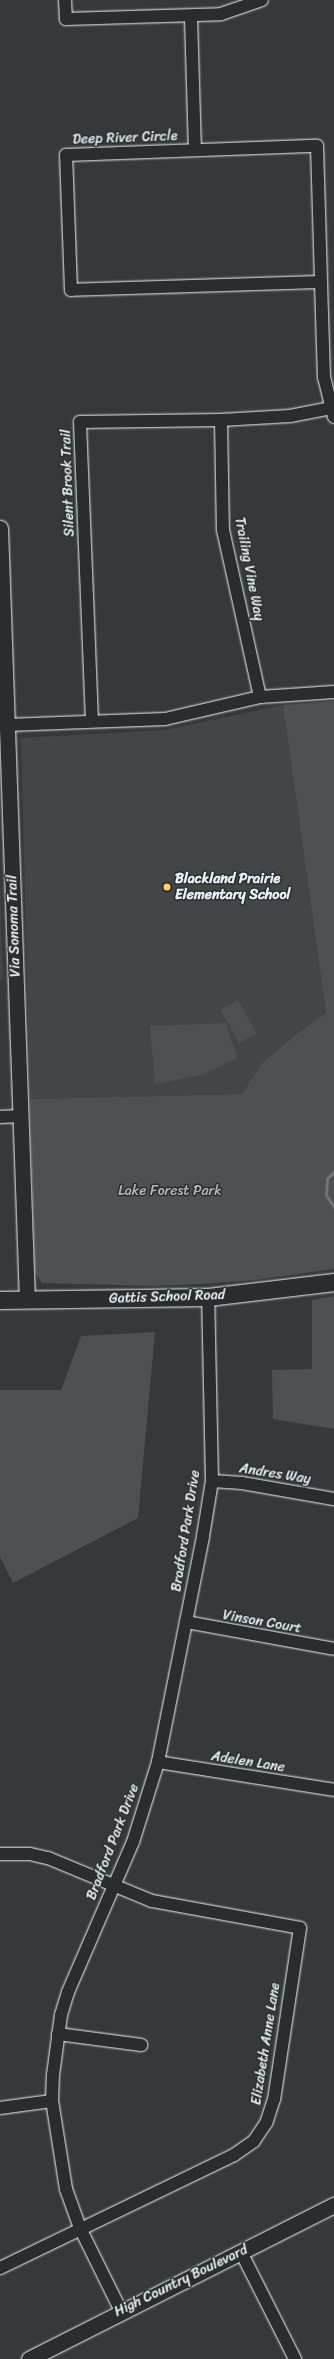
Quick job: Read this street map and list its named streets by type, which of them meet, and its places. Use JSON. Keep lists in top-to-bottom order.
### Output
{
  "streets": {
    "main road": ["Gattis School Road"],
    "street": [
      "Deep River Circle",
      "Silent Brook Trail",
      "Trailing Vine Way",
      "Via Sonoma Trail",
      "Andres Way",
      "Bradford Park Drive",
      "Vinson Court",
      "Adelen Lane",
      "Elizabeth Anne Lane",
      "High Country Boulevard"
    ]
  },
  "crossings": [
    ["Deep River Circle", "Silent Brook Trail"],
    ["Silent Brook Trail", "Trailing Vine Way"],
    ["Via Sonoma Trail", "Gattis School Road"],
    ["Gattis School Road", "Bradford Park Drive"],
    ["Andres Way", "Bradford Park Drive"],
    ["Bradford Park Drive", "Vinson Court"],
    ["Bradford Park Drive", "Adelen Lane"],
    ["Bradford Park Drive", "Elizabeth Anne Lane"],
    ["Bradford Park Drive", "High Country Boulevard"]
  ],
  "parks": ["Lake Forest Park"],
  "places": ["Blackland Prairie Elementary School"]
}
